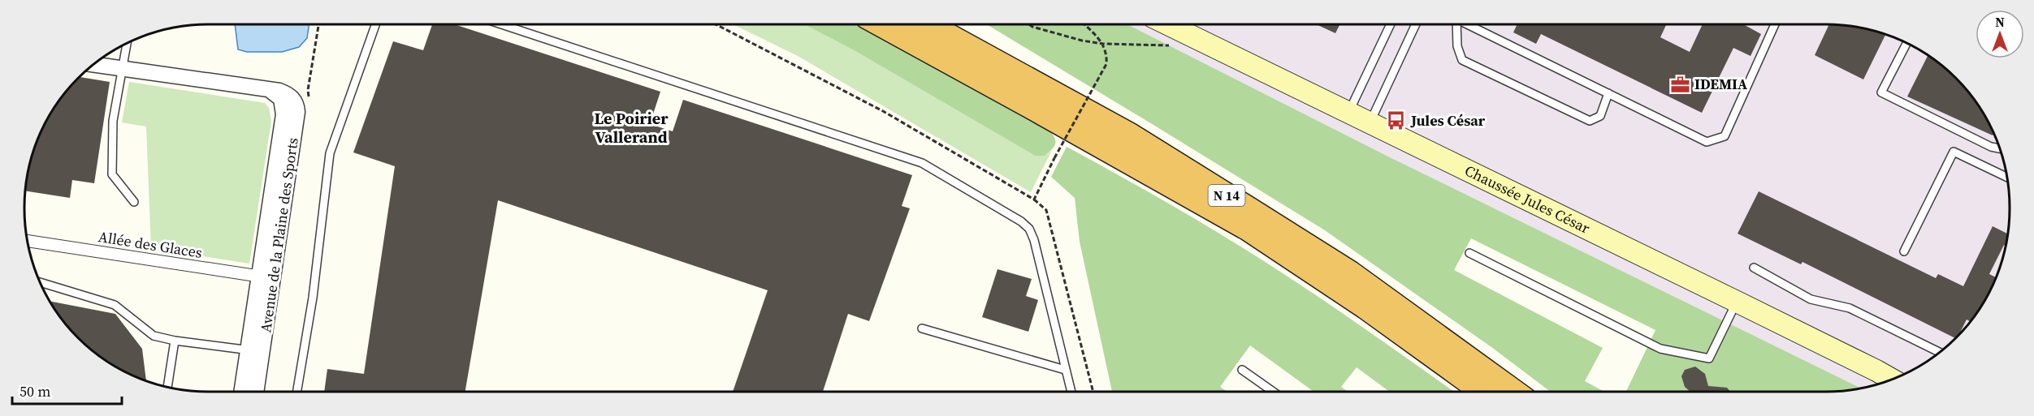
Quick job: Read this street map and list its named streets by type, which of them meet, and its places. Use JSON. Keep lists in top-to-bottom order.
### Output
{
  "streets": {
    "highway": ["N 14"],
    "main road": ["Chaussée Jules César"],
    "street": ["Avenue de la Plaine des Sports", "Allée des Glaces"]
  },
  "crossings": [
    ["Avenue de la Plaine des Sports", "Allée des Glaces"]
  ],
  "districts": ["Le Poirier Vallerand"],
  "places": {
    "office": ["IDEMIA"],
    "bus stop": ["Jules César"]
  },
  "scale_bar": "50 m",
  "north": "top"
}
